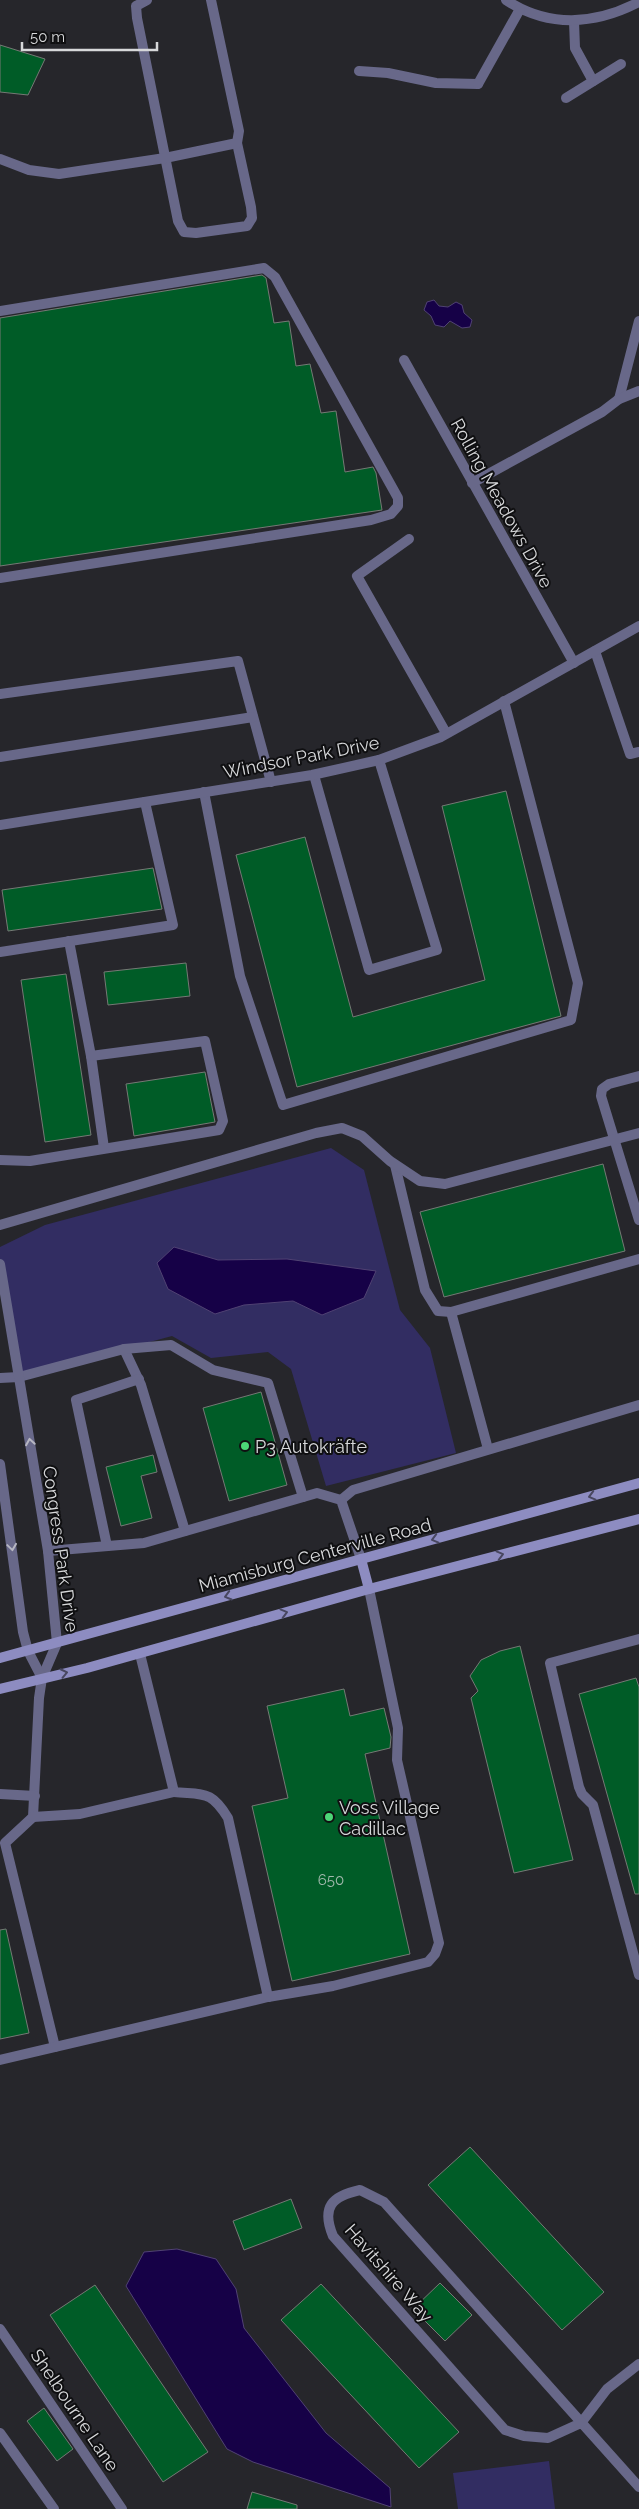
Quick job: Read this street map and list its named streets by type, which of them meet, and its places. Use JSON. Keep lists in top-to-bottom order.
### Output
{
  "streets": {
    "main road": ["Miamisburg Centerville Road"],
    "street": [
      "Rolling Meadows Drive",
      "Windsor Park Drive",
      "Congress Park Drive",
      "Havitshire Way",
      "Shelbourne Lane"
    ]
  },
  "crossings": [
    ["Rolling Meadows Drive", "Windsor Park Drive"],
    ["Congress Park Drive", "Miamisburg Centerville Road"]
  ],
  "places": ["P3 Autokräfte", "Voss Village Cadillac"],
  "house_numbers": ["650"],
  "scale_bar": "50 m"
}
